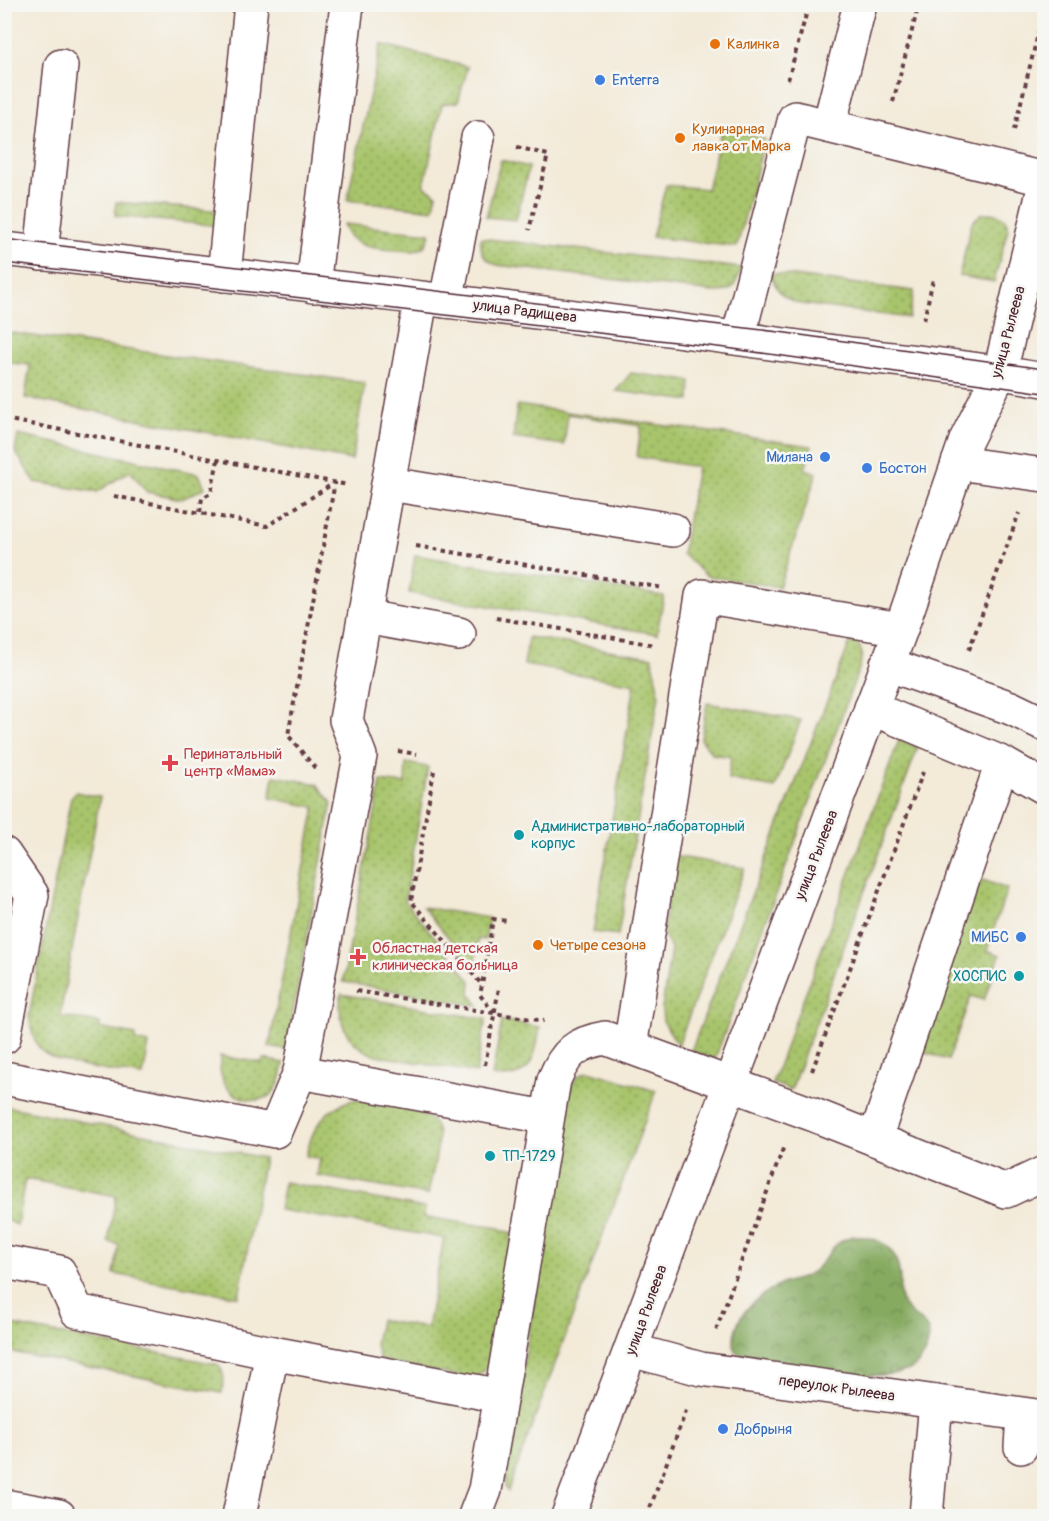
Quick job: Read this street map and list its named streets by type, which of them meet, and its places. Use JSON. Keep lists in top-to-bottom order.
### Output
{
  "streets": {
    "street": ["улица Радищева", "улица Рылеева", "переулок Рылеева"]
  },
  "crossings": [
    ["улица Радищева", "улица Рылеева"],
    ["улица Рылеева", "переулок Рылеева"]
  ],
  "places": {
    "other": [
      "Калинка",
      "Enterra",
      "Кулинарная лавка от Марка",
      "Милана",
      "Бостон",
      "Административно-лабораторный корпус",
      "МИБС",
      "Четыре сезона",
      "ХОСПИС",
      "ТП-1729",
      "Добрыня"
    ],
    "health": ["Перинатальный центр «Мама»", "Областная детская клиническая больница"]
  }
}
